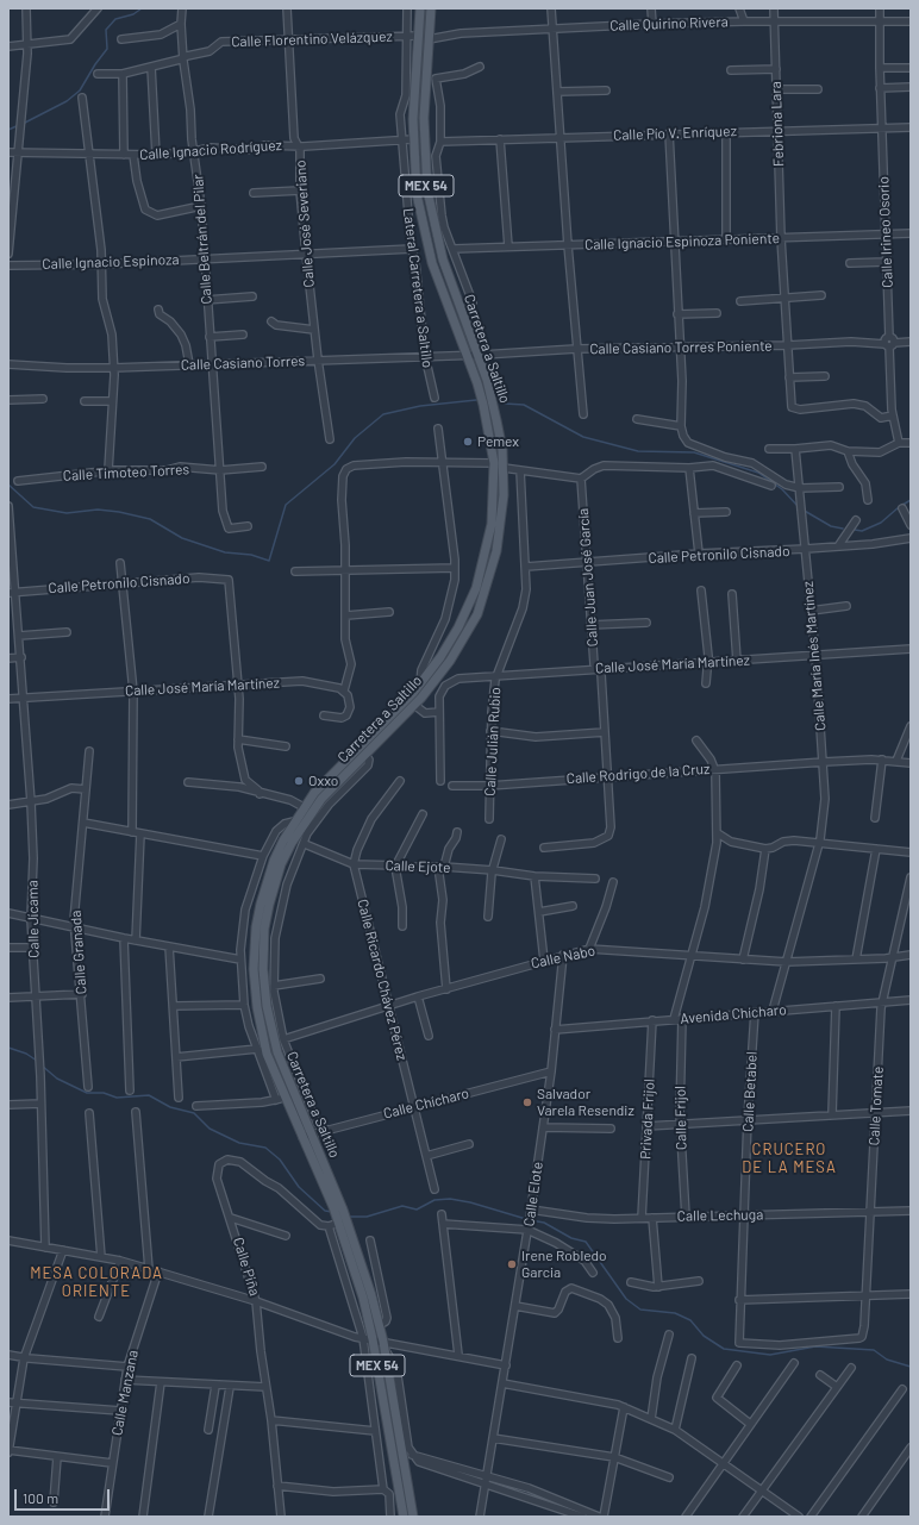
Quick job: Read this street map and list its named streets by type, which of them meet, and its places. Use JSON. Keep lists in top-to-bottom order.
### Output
{
  "streets": {
    "main road": ["MEX 54", "Carretera a Saltillo"],
    "street": [
      "Calle Quirino Rivera",
      "Calle Florentino Velázquez",
      "Febriona Lara",
      "Calle Pío V. Enríquez",
      "Calle Ignacio Rodríguez",
      "Calle José Severiano",
      "Calle Irineo Osorio",
      "Calle Beltrán del Pilar",
      "Calle Ignacio Espinoza Poniente",
      "Calle Ignacio Espinoza",
      "Lateral Carretera a Saltillo",
      "Calle Casiano Torres Poniente",
      "Calle Casiano Torres",
      "Calle Timoteo Torres",
      "Calle Petronilo Cisnado",
      "Calle Juan José García",
      "Calle María Inés Martínez",
      "Calle José María Martínez",
      "Calle Julián Rubio",
      "Calle Rodrigo de la Cruz",
      "Calle Ejote",
      "Calle Jícama",
      "Calle Granada",
      "Calle Nabo",
      "Calle Ricardo Chávez Pérez",
      "Avenida Chícharo",
      "Calle Betabel",
      "Calle Chícharo",
      "Calle Tomate",
      "Calle Frijol",
      "Privada Frijol",
      "Calle Elote",
      "Calle Lechuga",
      "Calle Piña",
      "Calle Manzana"
    ]
  },
  "crossings": [
    ["Calle Quirino Rivera", "Febriona Lara"],
    ["Calle Quirino Rivera", "Calle Irineo Osorio"],
    ["Calle Quirino Rivera", "Carretera a Saltillo"],
    ["Calle Florentino Velázquez", "Calle José Severiano"],
    ["Calle Florentino Velázquez", "Calle Beltrán del Pilar"],
    ["Calle Florentino Velázquez", "Lateral Carretera a Saltillo"],
    ["Calle Florentino Velázquez", "Carretera a Saltillo"],
    ["Febriona Lara", "Calle Pío V. Enríquez"],
    ["Febriona Lara", "Calle Ignacio Espinoza Poniente"],
    ["Calle Pío V. Enríquez", "Calle Irineo Osorio"],
    ["Calle Ignacio Rodríguez", "Calle José Severiano"],
    ["Calle Ignacio Rodríguez", "Calle Beltrán del Pilar"],
    ["Calle Ignacio Rodríguez", "Lateral Carretera a Saltillo"],
    ["Calle Ignacio Rodríguez", "Carretera a Saltillo"],
    ["Calle José Severiano", "Calle Ignacio Espinoza"],
    ["Calle José Severiano", "Calle Casiano Torres"],
    ["Calle Irineo Osorio", "Calle Ignacio Espinoza Poniente"],
    ["Calle Irineo Osorio", "Calle Casiano Torres Poniente"],
    ["Calle Beltrán del Pilar", "Calle Ignacio Espinoza"],
    ["Calle Beltrán del Pilar", "Calle Casiano Torres"],
    ["Calle Beltrán del Pilar", "Calle Timoteo Torres"],
    ["Calle Ignacio Espinoza", "Lateral Carretera a Saltillo"],
    ["Lateral Carretera a Saltillo", "Calle Casiano Torres"],
    ["Calle Casiano Torres Poniente", "Carretera a Saltillo"],
    ["Calle Casiano Torres Poniente", "Calle Casiano Torres"],
    ["Carretera a Saltillo", "Calle Casiano Torres"],
    ["Carretera a Saltillo", "Calle Chícharo"],
    ["Calle Petronilo Cisnado", "Calle Juan José García"],
    ["Calle Petronilo Cisnado", "Calle María Inés Martínez"],
    ["Calle Petronilo Cisnado", "Calle José María Martínez"],
    ["Calle Petronilo Cisnado", "Calle Julián Rubio"],
    ["Calle Petronilo Cisnado", "Calle Jícama"],
    ["Calle Juan José García", "Calle José María Martínez"],
    ["Calle Juan José García", "Calle Rodrigo de la Cruz"],
    ["Calle María Inés Martínez", "Calle José María Martínez"],
    ["Calle María Inés Martínez", "Calle Rodrigo de la Cruz"],
    ["Calle José María Martínez", "Calle Julián Rubio"],
    ["Calle José María Martínez", "Calle Jícama"],
    ["Calle Julián Rubio", "Calle Rodrigo de la Cruz"],
    ["Calle Ejote", "Calle Ricardo Chávez Pérez"],
    ["Calle Nabo", "Calle Ricardo Chávez Pérez"],
    ["Calle Nabo", "Calle Tomate"],
    ["Calle Nabo", "Calle Elote"],
    ["Calle Ricardo Chávez Pérez", "Calle Chícharo"],
    ["Avenida Chícharo", "Calle Betabel"],
    ["Avenida Chícharo", "Calle Tomate"],
    ["Avenida Chícharo", "Calle Frijol"],
    ["Avenida Chícharo", "Privada Frijol"],
    ["Avenida Chícharo", "Calle Elote"],
    ["Calle Betabel", "Calle Tomate"],
    ["Calle Betabel", "Calle Lechuga"],
    ["Calle Chícharo", "Calle Elote"],
    ["Calle Tomate", "Calle Lechuga"],
    ["Calle Frijol", "Calle Lechuga"],
    ["Privada Frijol", "Calle Lechuga"],
    ["Calle Elote", "Calle Lechuga"]
  ],
  "districts": ["CRUCERO DE LA MESA", "MESA COLORADA ORIENTE"],
  "places": [
    "Pemex",
    "Oxxo",
    "Salvador Varela Resendiz",
    "Irene Robledo Garcia"
  ],
  "scale_bar": "100 m"
}
